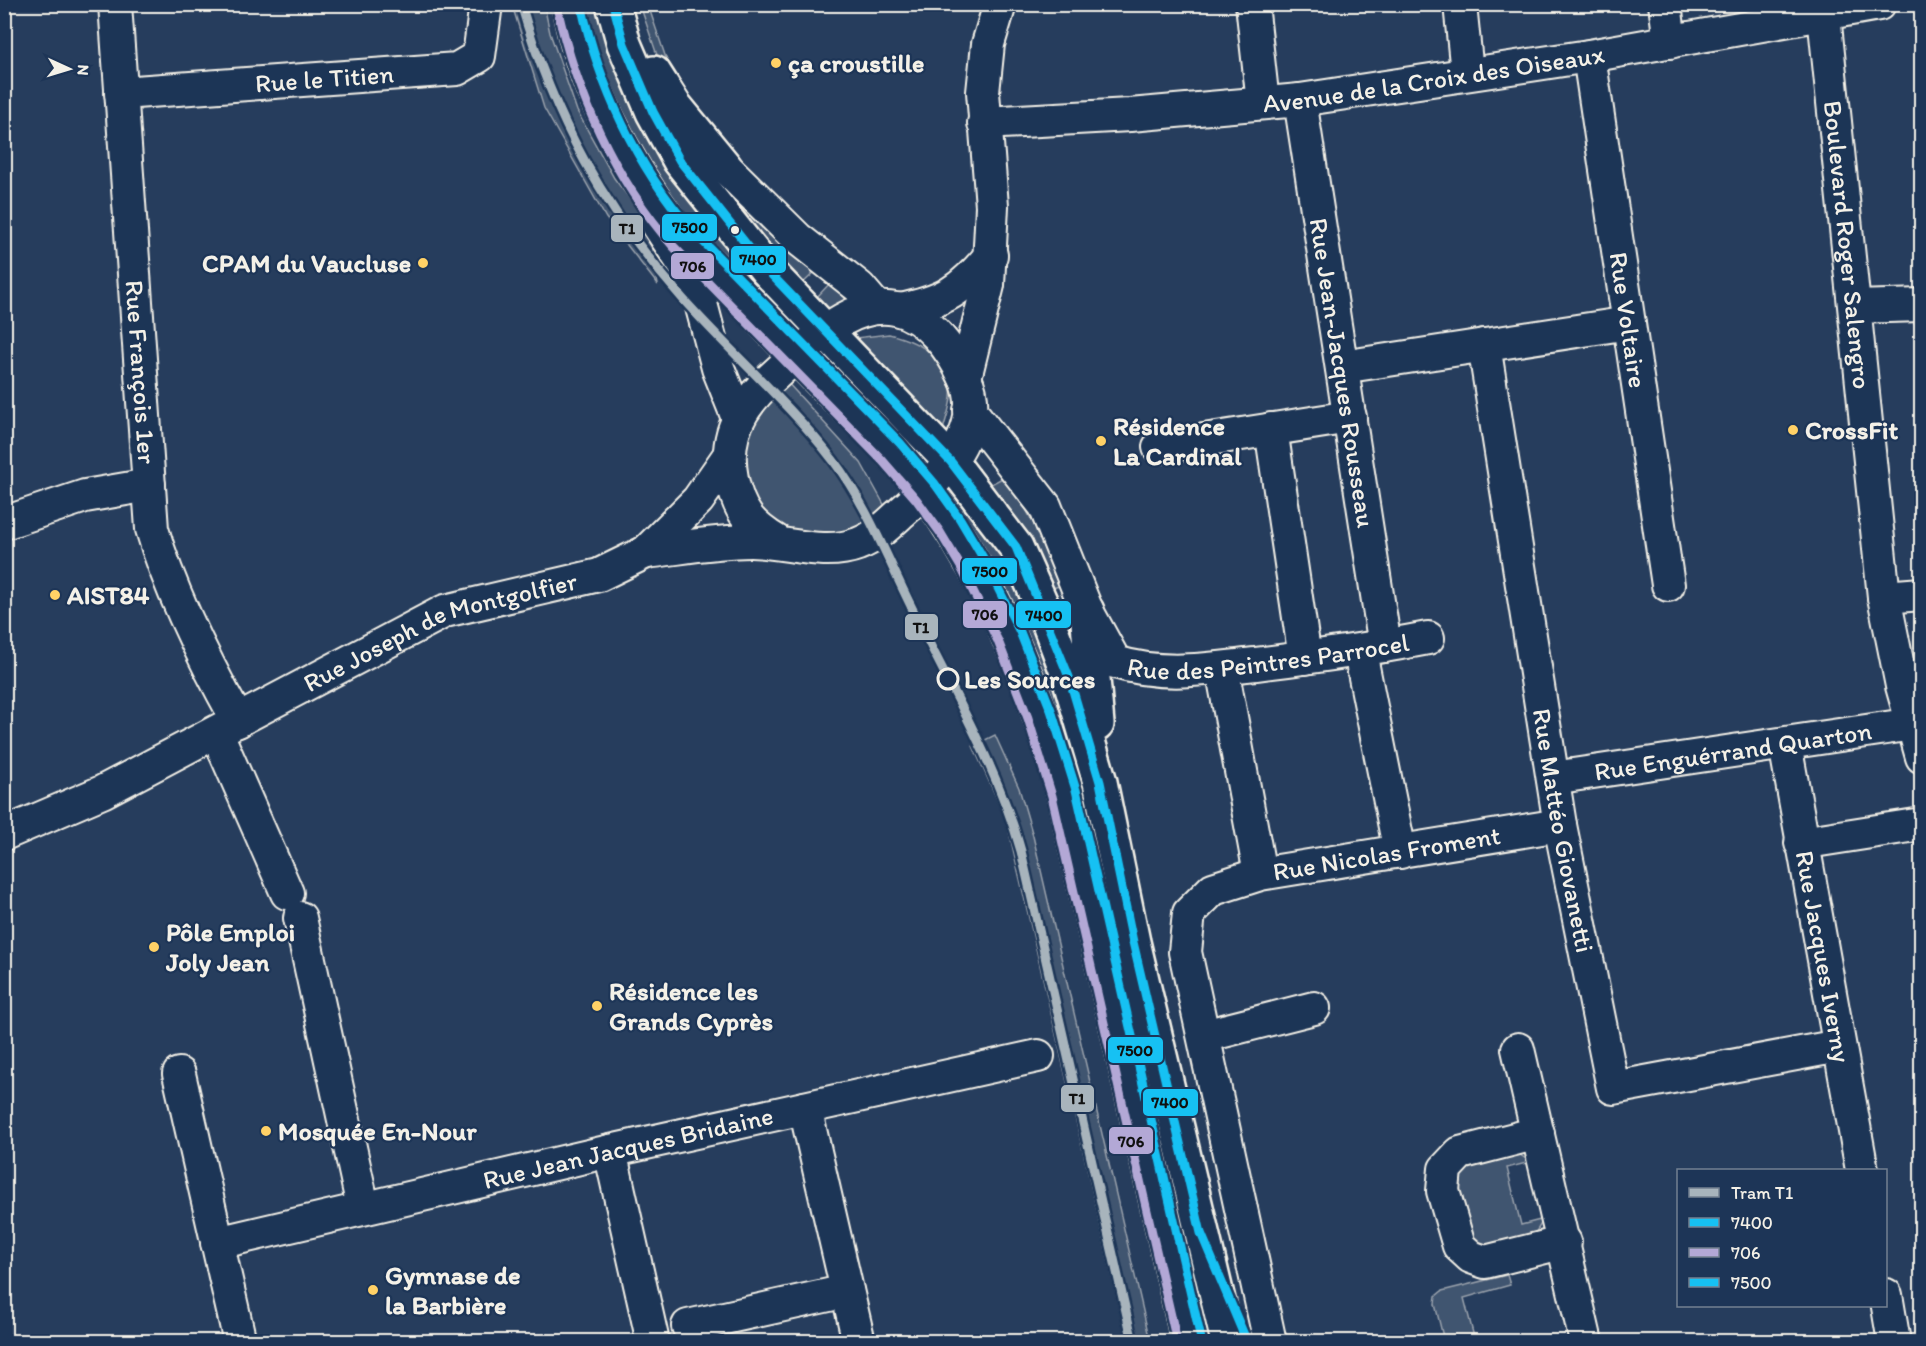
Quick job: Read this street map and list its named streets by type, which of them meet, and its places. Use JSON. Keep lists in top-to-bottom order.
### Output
{
  "streets": {
    "street": [
      "Rue le Titien",
      "Avenue de la Croix des Oiseaux",
      "Boulevard Roger Salengro",
      "Rue Voltaire",
      "Rue François 1er",
      "Rue Jean-Jacques Rousseau",
      "Rue Joseph de Montgolfier",
      "Rue des Peintres Parrocel",
      "Rue Enguérrand Quarton",
      "Rue Mattéo Giovanetti",
      "Rue Nicolas Froment",
      "Rue Jacques Iverny",
      "Rue Jean Jacques Bridaine"
    ]
  },
  "crossings": [
    ["Rue le Titien", "Rue François 1er"],
    ["Avenue de la Croix des Oiseaux", "Boulevard Roger Salengro"],
    ["Avenue de la Croix des Oiseaux", "Rue Voltaire"],
    ["Avenue de la Croix des Oiseaux", "Rue Jean-Jacques Rousseau"],
    ["Boulevard Roger Salengro", "Rue Enguérrand Quarton"],
    ["Rue François 1er", "Rue Joseph de Montgolfier"],
    ["Rue François 1er", "Rue Jean Jacques Bridaine"],
    ["Rue Jean-Jacques Rousseau", "Rue des Peintres Parrocel"],
    ["Rue Jean-Jacques Rousseau", "Rue Nicolas Froment"],
    ["Rue Enguérrand Quarton", "Rue Mattéo Giovanetti"],
    ["Rue Enguérrand Quarton", "Rue Jacques Iverny"],
    ["Rue Mattéo Giovanetti", "Rue Nicolas Froment"],
    ["Rue Mattéo Giovanetti", "Rue Jacques Iverny"]
  ],
  "places": [
    "ça croustille",
    "CPAM du Vaucluse",
    "CrossFit",
    "Résidence La Cardinal",
    "AIST84",
    "Les Sources",
    "Pôle Emploi Joly Jean",
    "Résidence les Grands Cyprès",
    "Mosquée En-Nour",
    "Gymnase de la Barbière"
  ],
  "lines": [
    "tram line T1",
    "transit line 7400",
    "transit line 7500",
    "transit line 706"
  ],
  "legend": [
    "Tram T1",
    "7400",
    "706",
    "7500"
  ],
  "north": "right"
}
